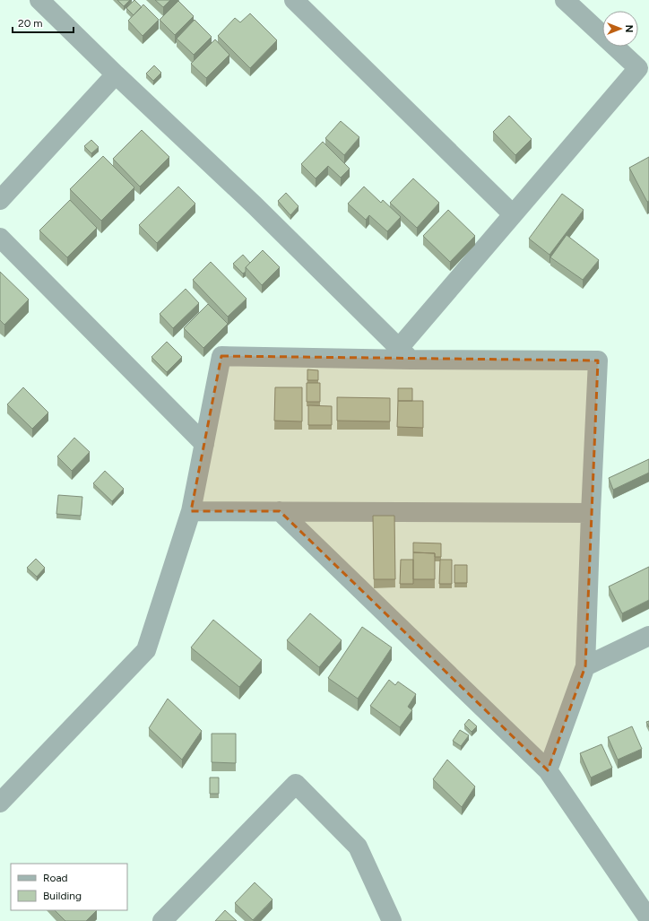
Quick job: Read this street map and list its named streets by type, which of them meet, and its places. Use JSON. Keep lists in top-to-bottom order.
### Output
{
  "legend": ["Road", "Building"],
  "scale_bar": "20 m",
  "north": "right"
}
